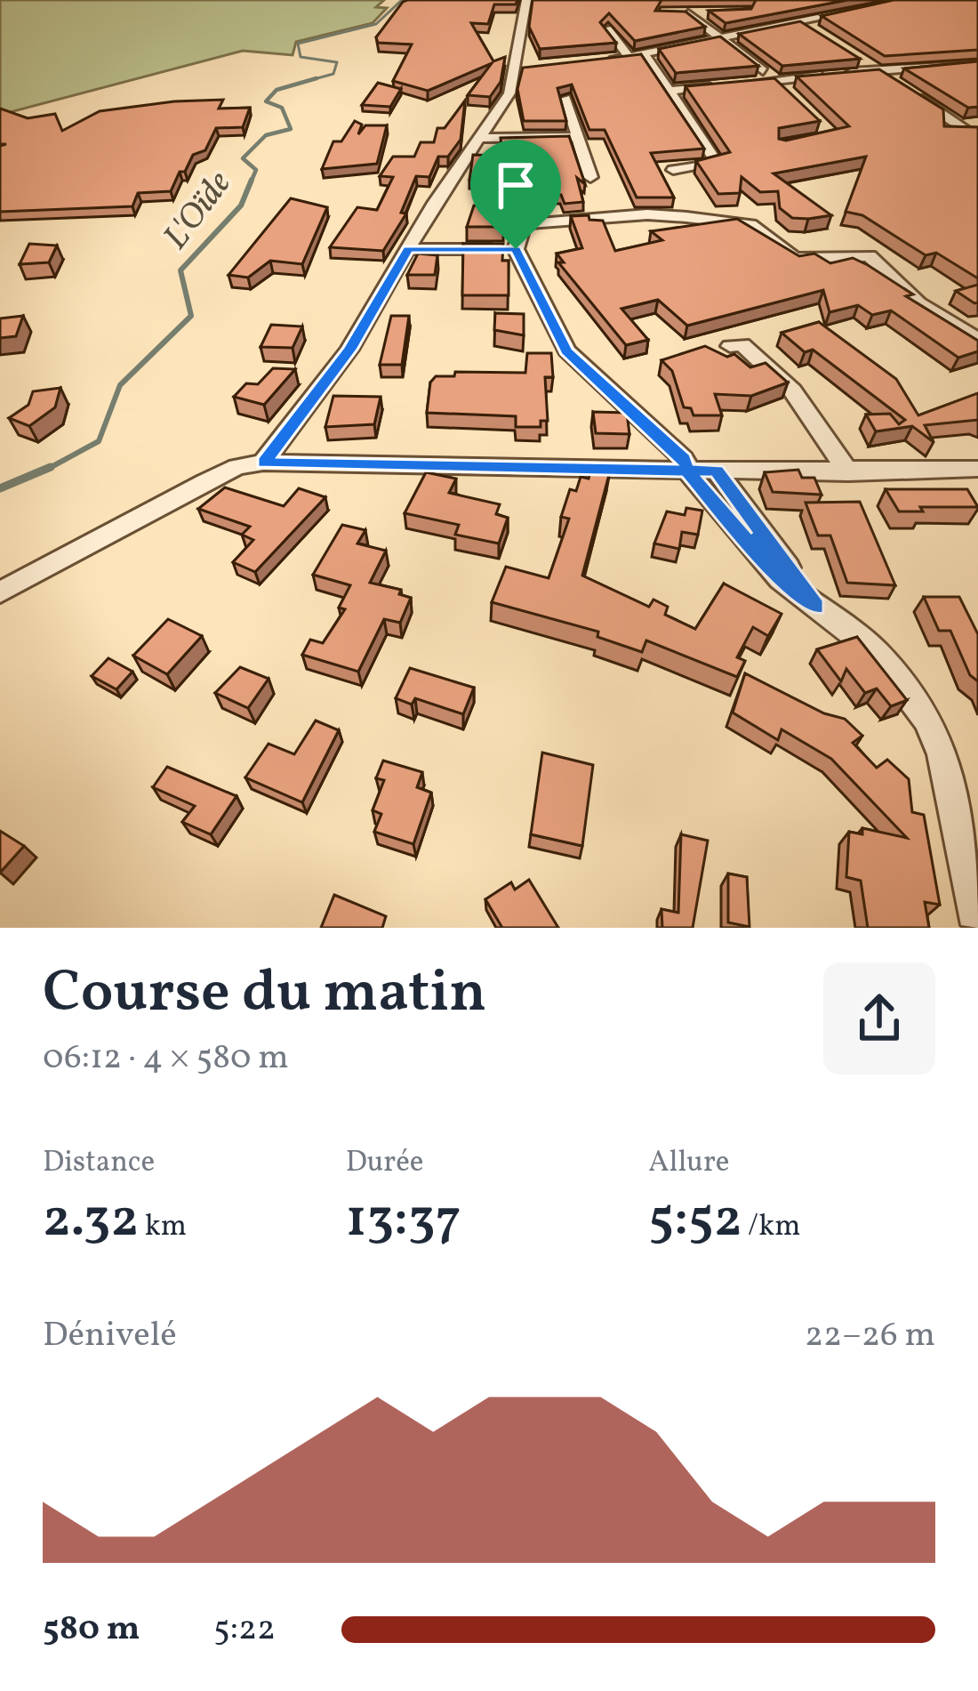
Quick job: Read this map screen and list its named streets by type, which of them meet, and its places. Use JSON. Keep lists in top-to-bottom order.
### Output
{
  "water": ["L'Oïde"],
  "page": {
    "heading": ["Course du matin", "06:12 · 4 × 580 m"],
    "stats": [
      ["Distance", "2.32 km"],
      ["Durée", "13:37"],
      ["Allure", "5:52 /km"]
    ],
    "chart": ["Dénivelé", "22–26 m"],
    "list": [
      {
        "name": "580 m",
        "note": "5:22"
      }
    ]
  }
}
